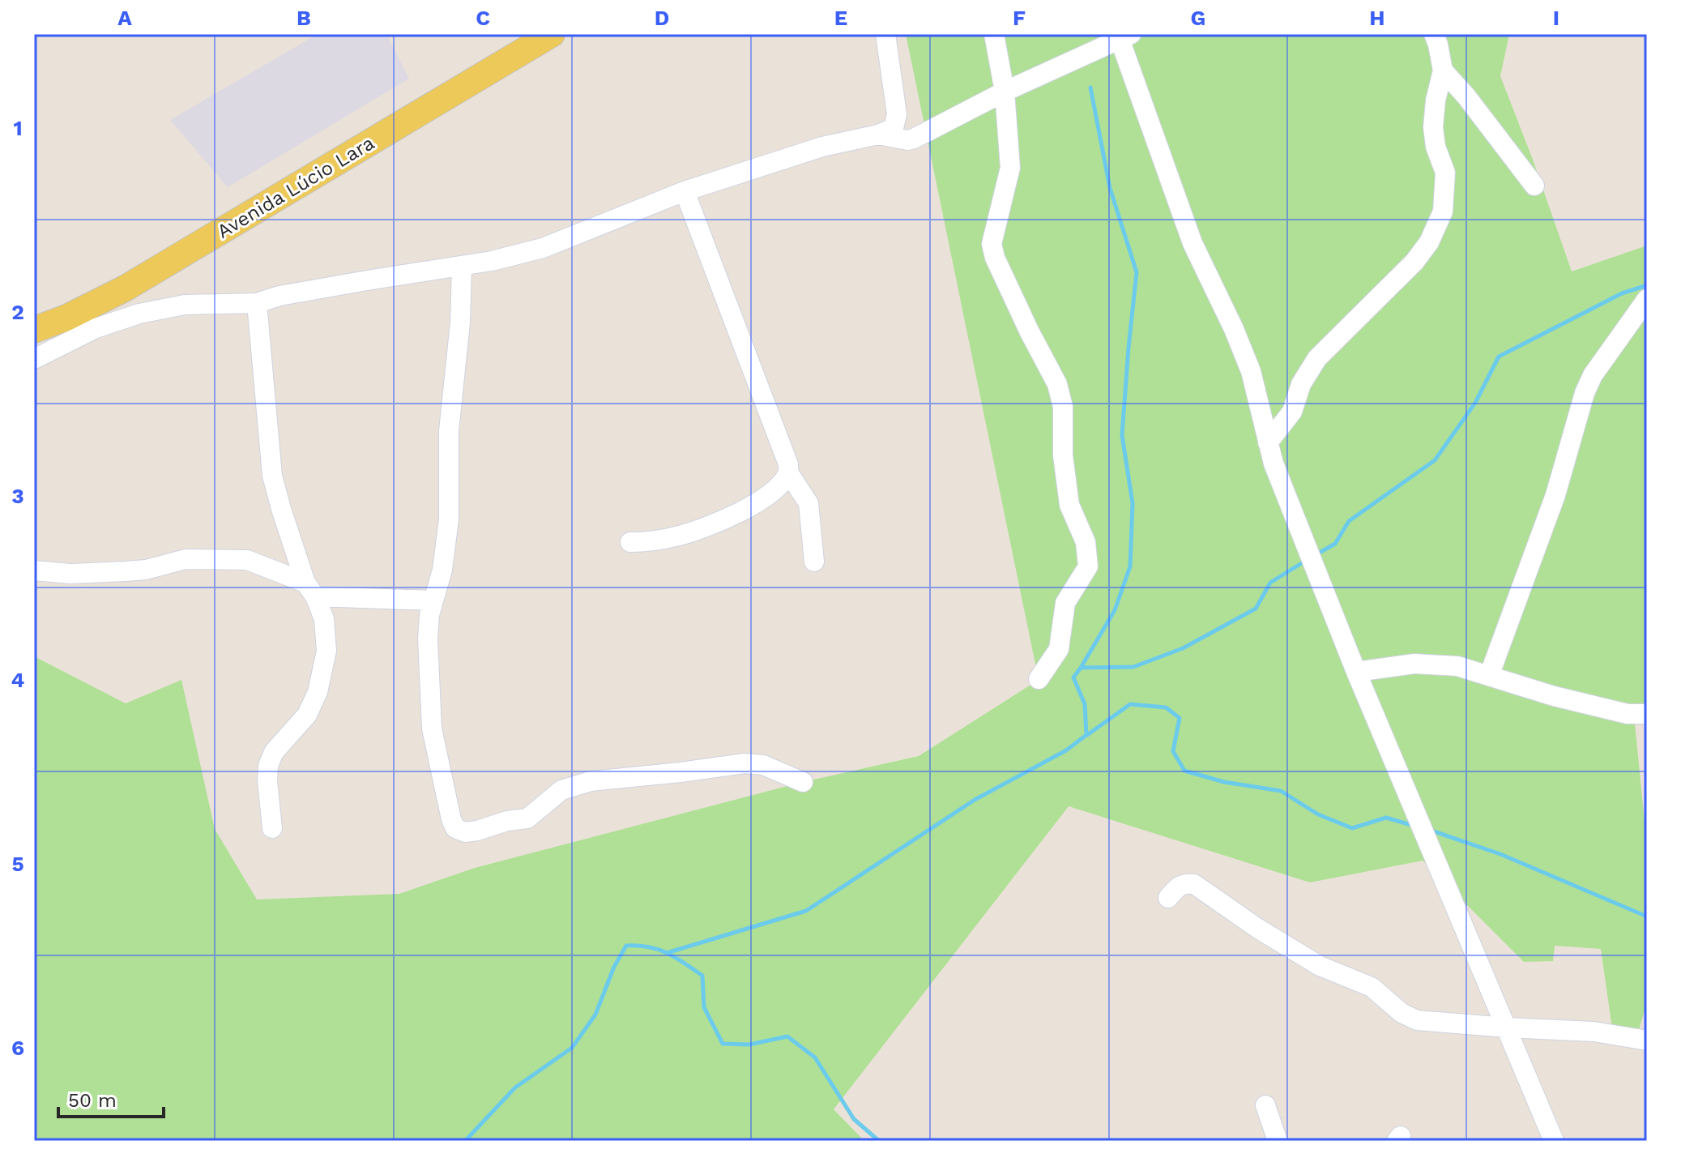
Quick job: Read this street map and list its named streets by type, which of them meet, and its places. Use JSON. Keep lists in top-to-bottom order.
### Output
{
  "streets": {
    "main road": ["Avenida Lúcio Lara"]
  },
  "scale_bar": "50 m",
  "grid": {
    "columns": [
      "A",
      "B",
      "C",
      "D",
      "E",
      "F",
      "G",
      "H",
      "I"
    ],
    "rows": [
      "1",
      "2",
      "3",
      "4",
      "5",
      "6"
    ]
  }
}
